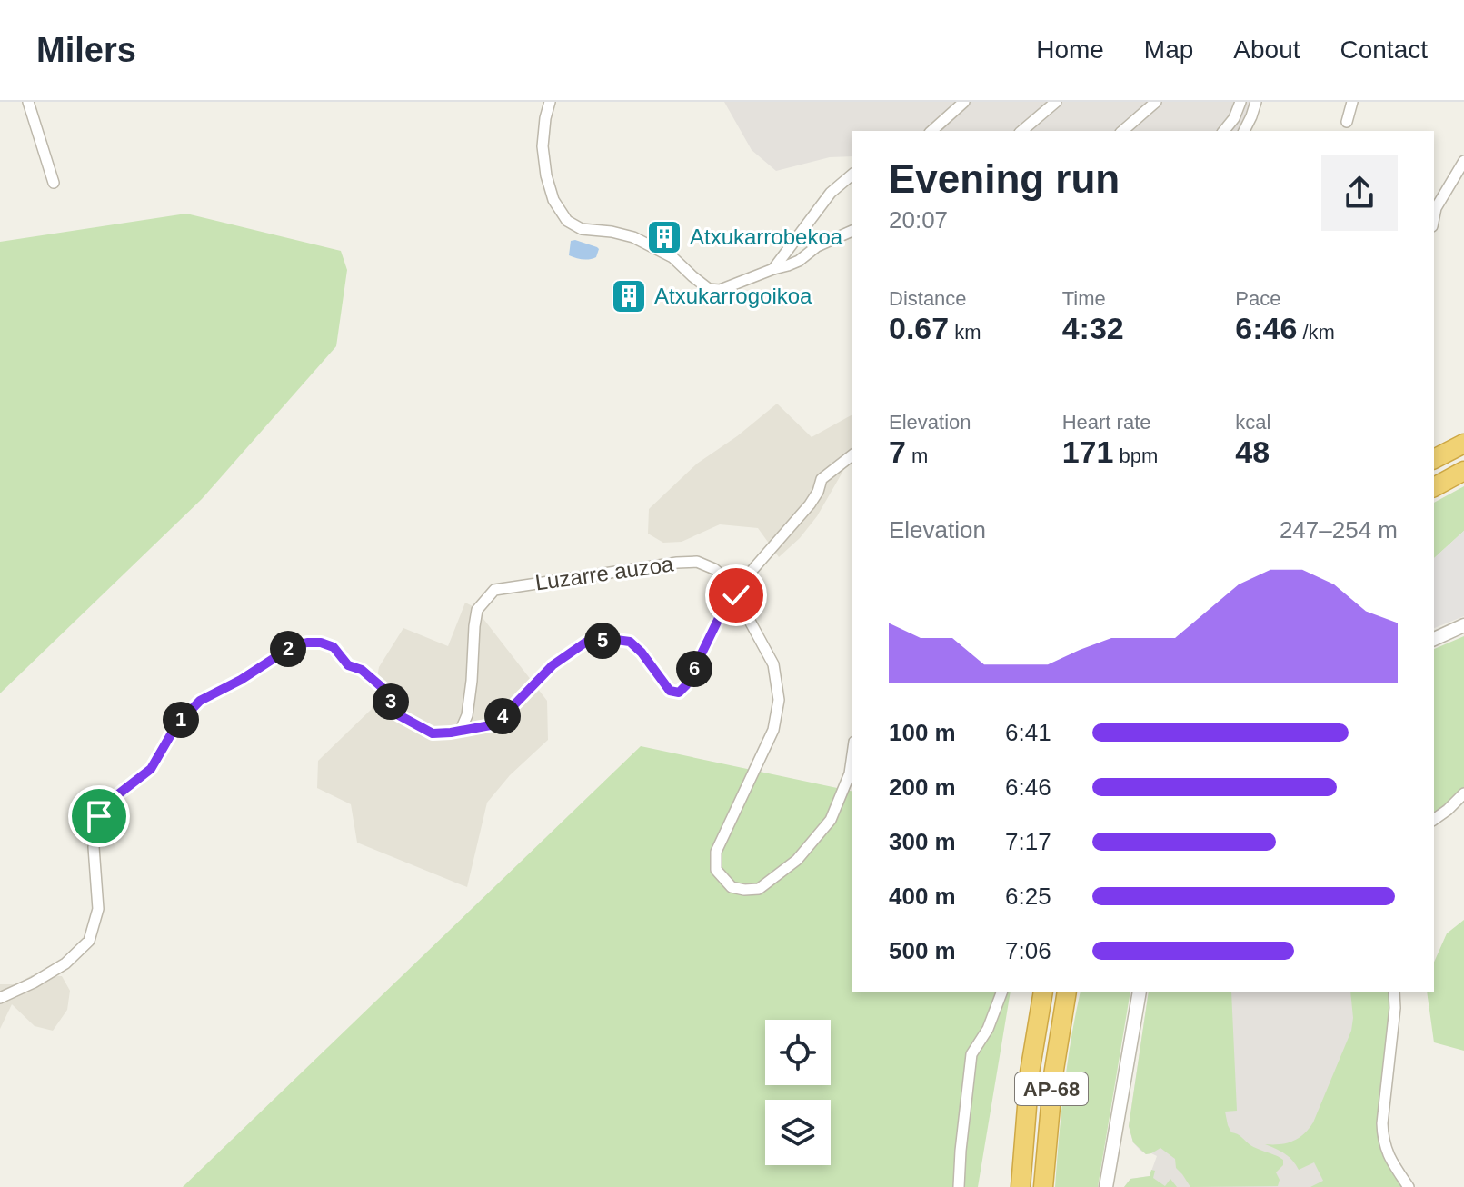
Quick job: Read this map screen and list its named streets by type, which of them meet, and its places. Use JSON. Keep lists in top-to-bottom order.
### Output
{
  "streets": {
    "highway": ["AP-68"],
    "street": ["Luzarre auzoa"]
  },
  "places": {
    "building": ["Atxukarrobekoa", "Atxukarrogoikoa"]
  },
  "page": {
    "header": "Milers",
    "nav": [
      "Home",
      "Map",
      "About",
      "Contact"
    ],
    "heading": ["Evening run", "20:07"],
    "stats": [
      ["Distance", "0.67 km"],
      ["Time", "4:32"],
      ["Pace", "6:46 /km"],
      ["Elevation", "7 m"],
      ["Heart rate", "171 bpm"],
      ["kcal", "48"]
    ],
    "chart": ["Elevation", "247–254 m"],
    "pins": [
      "5",
      "2",
      "6",
      "3",
      "4",
      "1"
    ],
    "list": [
      {
        "name": "100 m",
        "note": "6:41"
      },
      {
        "name": "200 m",
        "note": "6:46"
      },
      {
        "name": "300 m",
        "note": "7:17"
      },
      {
        "name": "400 m",
        "note": "6:25"
      },
      {
        "name": "500 m",
        "note": "7:06"
      }
    ]
  }
}
